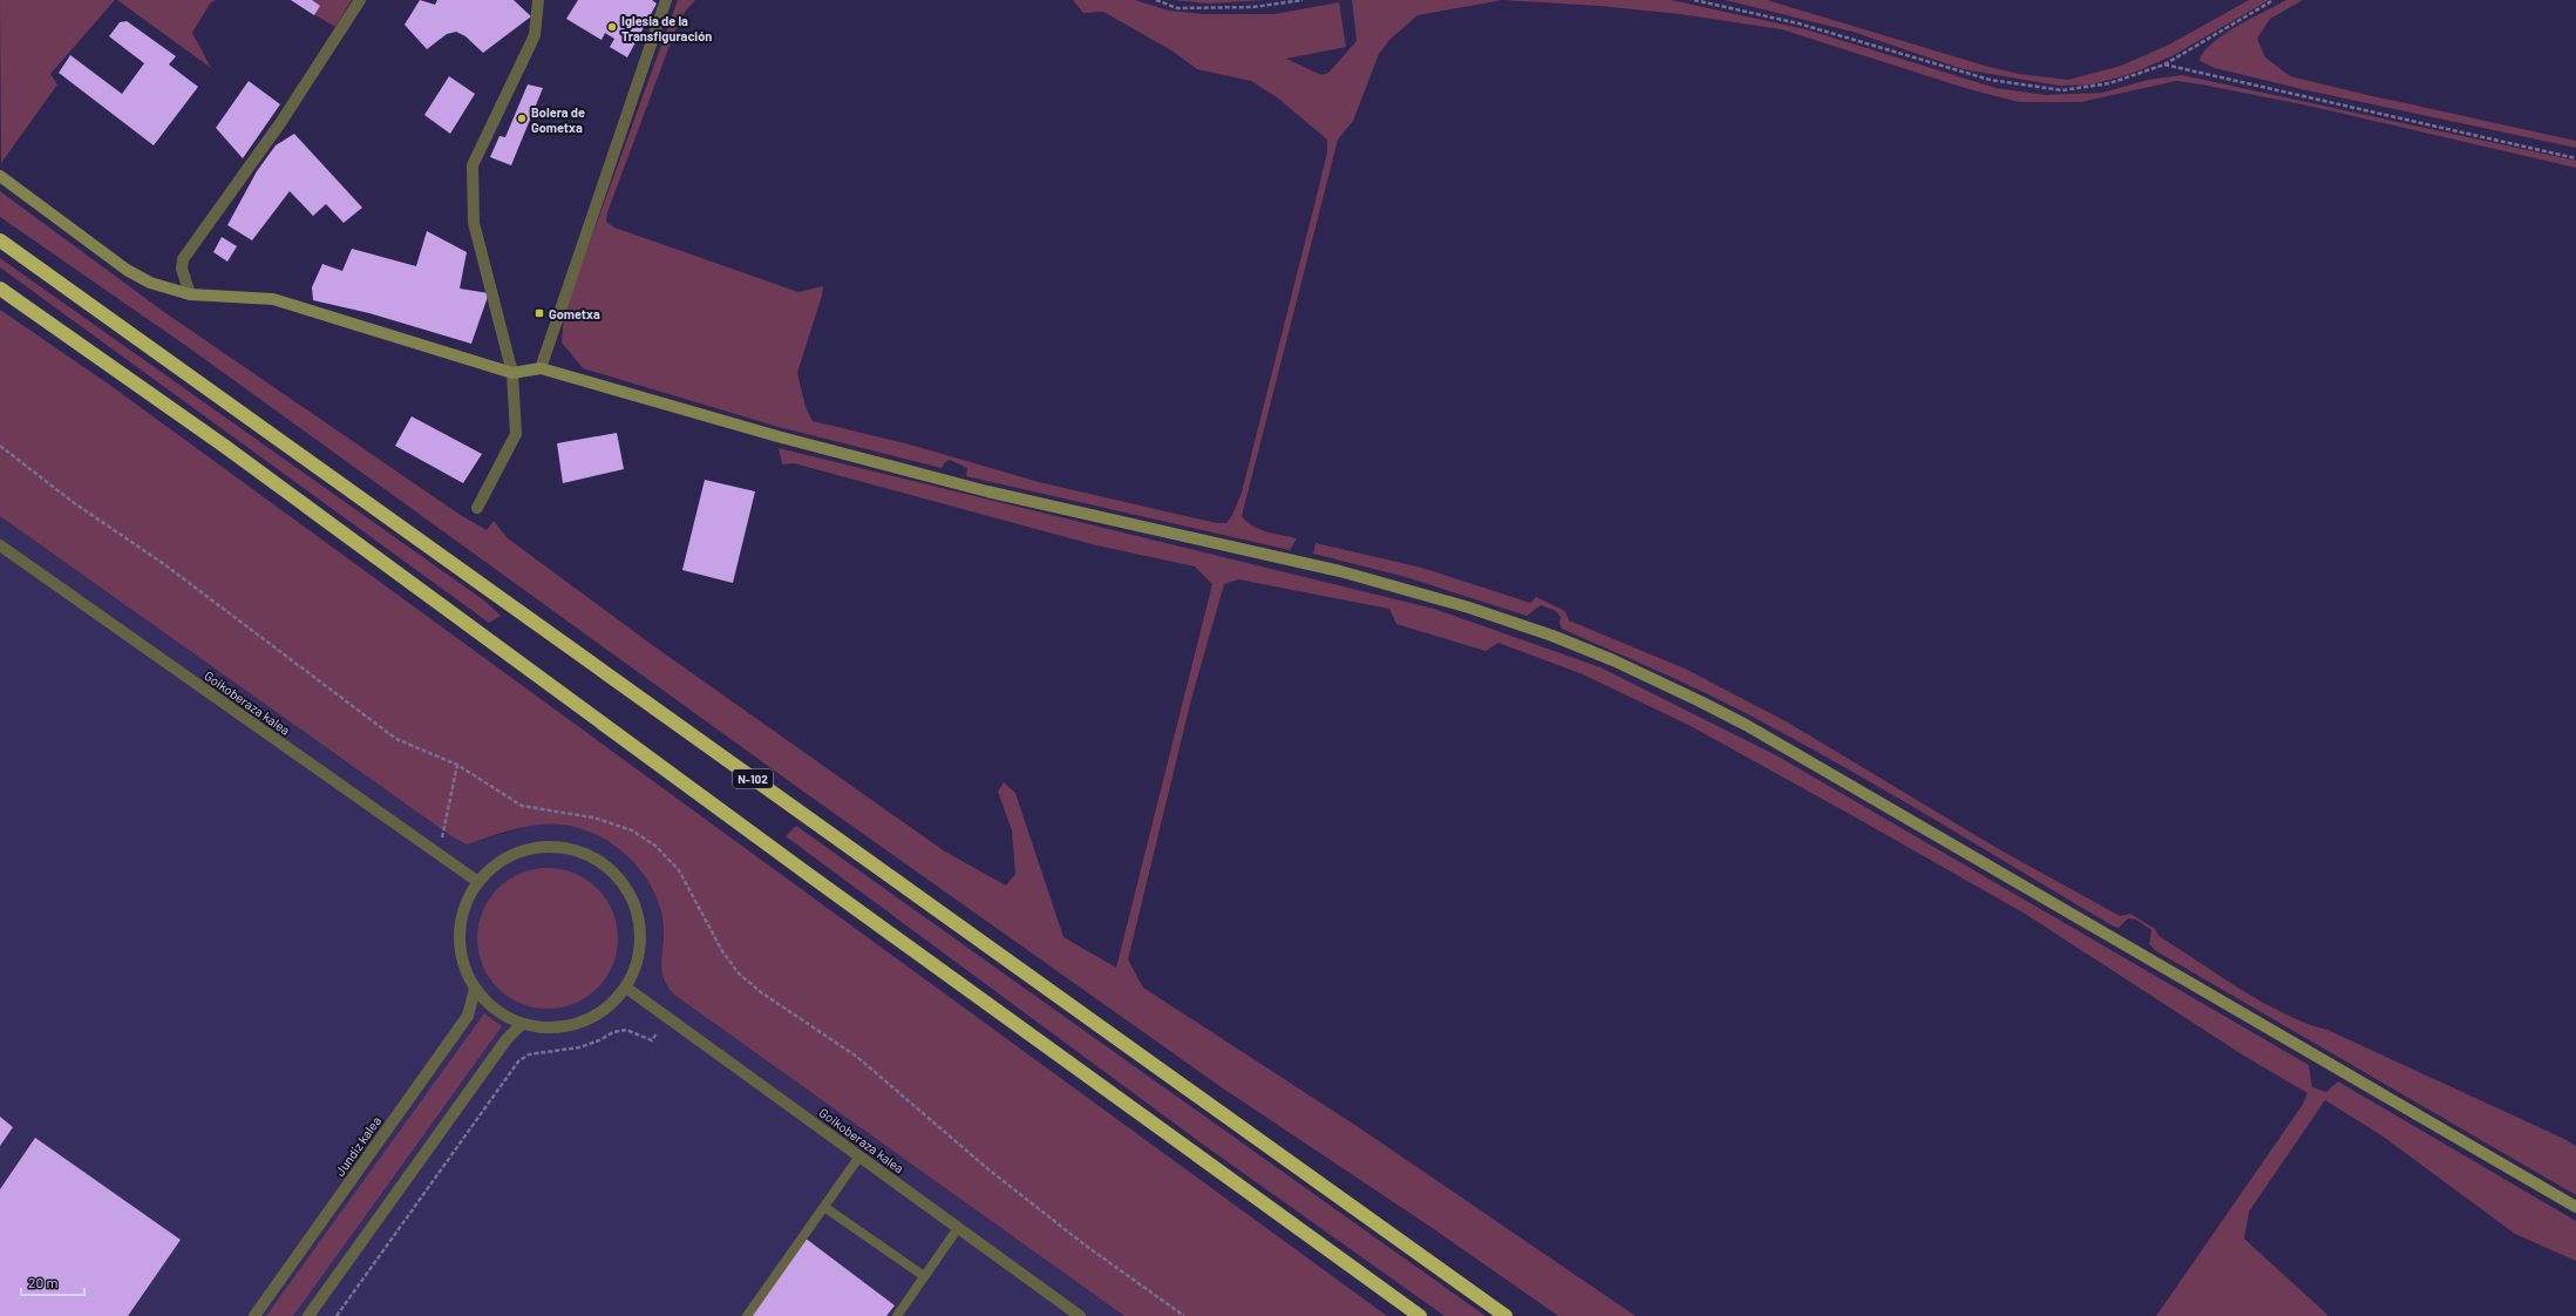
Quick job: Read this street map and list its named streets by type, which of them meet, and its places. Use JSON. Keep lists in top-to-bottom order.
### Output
{
  "streets": {
    "highway": ["N-102"],
    "street": ["Goikoberaza kalea", "Jundiz kalea"]
  },
  "places": {
    "other": ["Iglesia de la Transfiguración", "Bolera de Gometxa"],
    "transit": ["Gometxa"]
  },
  "scale_bar": "20 m"
}
